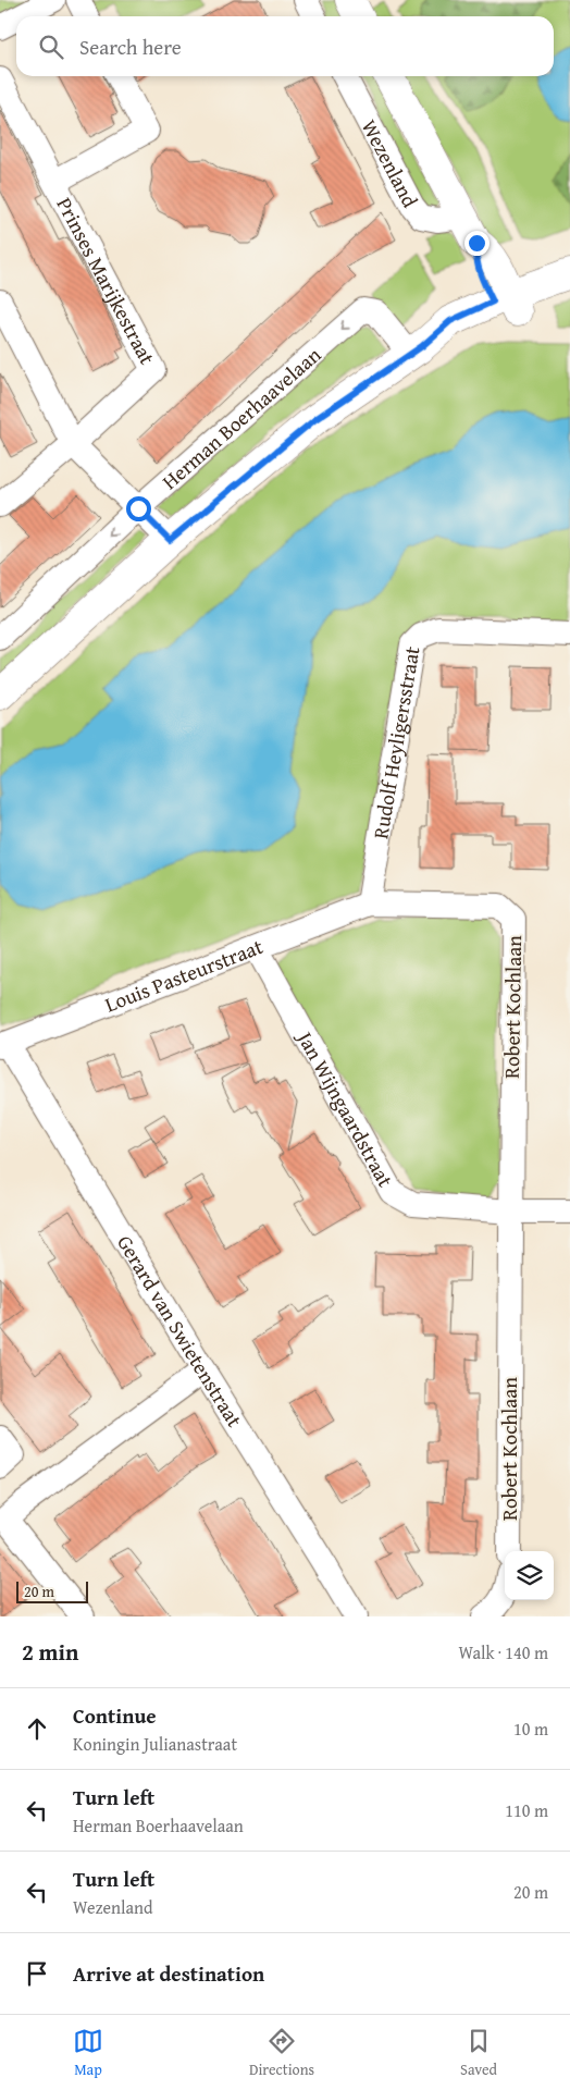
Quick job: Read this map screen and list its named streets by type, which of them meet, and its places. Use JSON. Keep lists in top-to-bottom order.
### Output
{
  "streets": {
    "street": [
      "Wezenland",
      "Prinses Marijkestraat",
      "Herman Boerhaavelaan",
      "Rudolf Heyligersstraat",
      "Louis Pasteurstraat",
      "Robert Kochlaan",
      "Jan Wijngaardstraat",
      "Gerard van Swietenstraat"
    ]
  },
  "crossings": [
    ["Rudolf Heyligersstraat", "Louis Pasteurstraat"],
    ["Rudolf Heyligersstraat", "Robert Kochlaan"],
    ["Louis Pasteurstraat", "Robert Kochlaan"],
    ["Louis Pasteurstraat", "Jan Wijngaardstraat"],
    ["Louis Pasteurstraat", "Gerard van Swietenstraat"],
    ["Robert Kochlaan", "Jan Wijngaardstraat"]
  ],
  "scale_bar": "20 m",
  "page": {
    "search": "Search here",
    "scale": "20 m",
    "heading": ["2 min", "Walk · 140 m"],
    "list": [
      ["Continue", "Koningin Julianastraat", "10 m"],
      ["Turn left", "Herman Boerhaavelaan", "110 m"],
      ["Turn left", "Wezenland", "20 m"],
      "Arrive at destination"
    ],
    "nav": ["Map", "Directions", "Saved"]
  }
}
